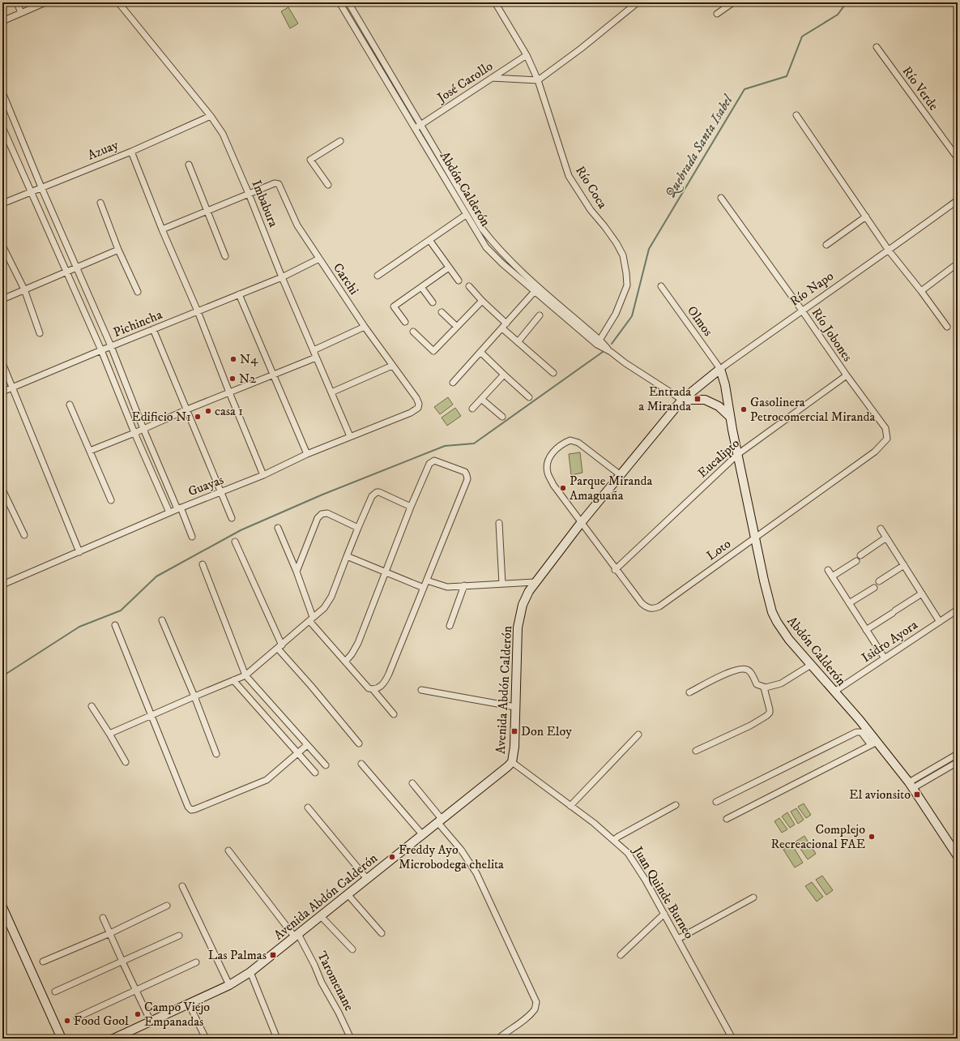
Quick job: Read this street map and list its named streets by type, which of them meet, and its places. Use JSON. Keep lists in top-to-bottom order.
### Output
{
  "streets": {
    "street": [
      "José Carollo",
      "Río Verde",
      "Azuay",
      "Río Coca",
      "Abdón Calderón",
      "Imbabura",
      "Carchi",
      "Río Napo",
      "Olmos",
      "Pichincha",
      "Río Jobones",
      "Eucalipto",
      "Guayas",
      "Loto",
      "Isidro Ayora",
      "Avenida Abdón Calderón",
      "Juan Quinde Burneo",
      "Taromenane"
    ]
  },
  "crossings": [
    ["José Carollo", "Río Coca"],
    ["José Carollo", "Abdón Calderón"],
    ["Azuay", "Imbabura"],
    ["Río Coca", "Abdón Calderón"],
    ["Abdón Calderón", "Río Napo"],
    ["Abdón Calderón", "Olmos"],
    ["Abdón Calderón", "Eucalipto"],
    ["Abdón Calderón", "Loto"],
    ["Abdón Calderón", "Isidro Ayora"],
    ["Abdón Calderón", "Avenida Abdón Calderón"],
    ["Imbabura", "Carchi"],
    ["Imbabura", "Pichincha"],
    ["Imbabura", "Guayas"],
    ["Carchi", "Pichincha"],
    ["Carchi", "Guayas"],
    ["Río Napo", "Olmos"],
    ["Río Napo", "Río Jobones"],
    ["Río Napo", "Avenida Abdón Calderón"],
    ["Río Jobones", "Eucalipto"],
    ["Río Jobones", "Loto"],
    ["Eucalipto", "Loto"],
    ["Loto", "Avenida Abdón Calderón"],
    ["Avenida Abdón Calderón", "Juan Quinde Burneo"],
    ["Avenida Abdón Calderón", "Taromenane"]
  ],
  "water": ["Quebrada Santa Isabel"],
  "places": {
    "other": [
      "N4",
      "N2",
      "Gasolinera Petrocomercial Miranda",
      "casa 1",
      "Edificio N1",
      "Parque Miranda Amaguaña",
      "Complejo Recreacional FAE",
      "Freddy Ayo Microbodega chelita",
      "Campo Viejo Empanadas",
      "Food Gool"
    ],
    "transit": [
      "Entrada a Miranda",
      "Don Eloy",
      "El avionsito",
      "Las Palmas"
    ]
  }
}
